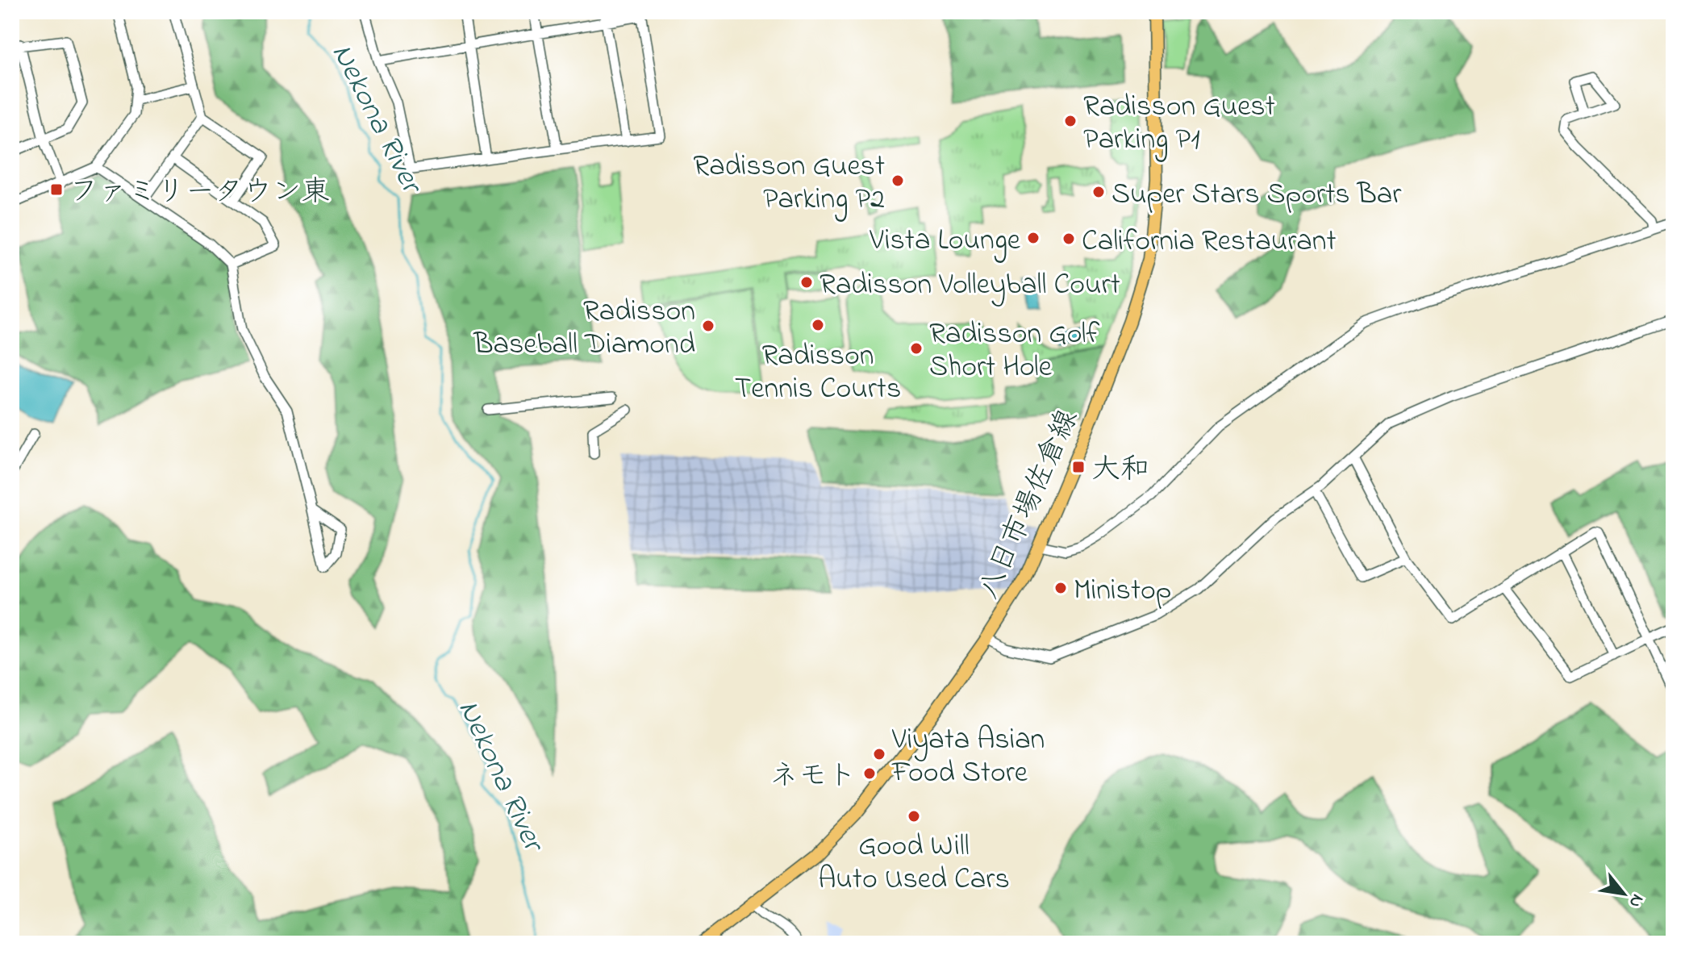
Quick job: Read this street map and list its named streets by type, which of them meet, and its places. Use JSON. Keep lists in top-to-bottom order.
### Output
{
  "streets": {
    "main road": ["八日市場佐倉線"]
  },
  "water": ["Nekona River"],
  "places": {
    "other": [
      "Radisson Guest Parking P1",
      "Radisson Guest Parking P2",
      "Super Stars Sports Bar",
      "Vista Lounge",
      "California Restaurant",
      "Radisson Volleyball Court",
      "Radisson Tennis Courts",
      "Radisson Baseball Diamond",
      "Radisson Golf Short Hole",
      "Ministop",
      "Viyata Asian Food Store",
      "ネモト",
      "Good Will Auto Used Cars"
    ],
    "transit": ["ファミリータウン東", "大和"]
  },
  "north": "bottom right"
}
